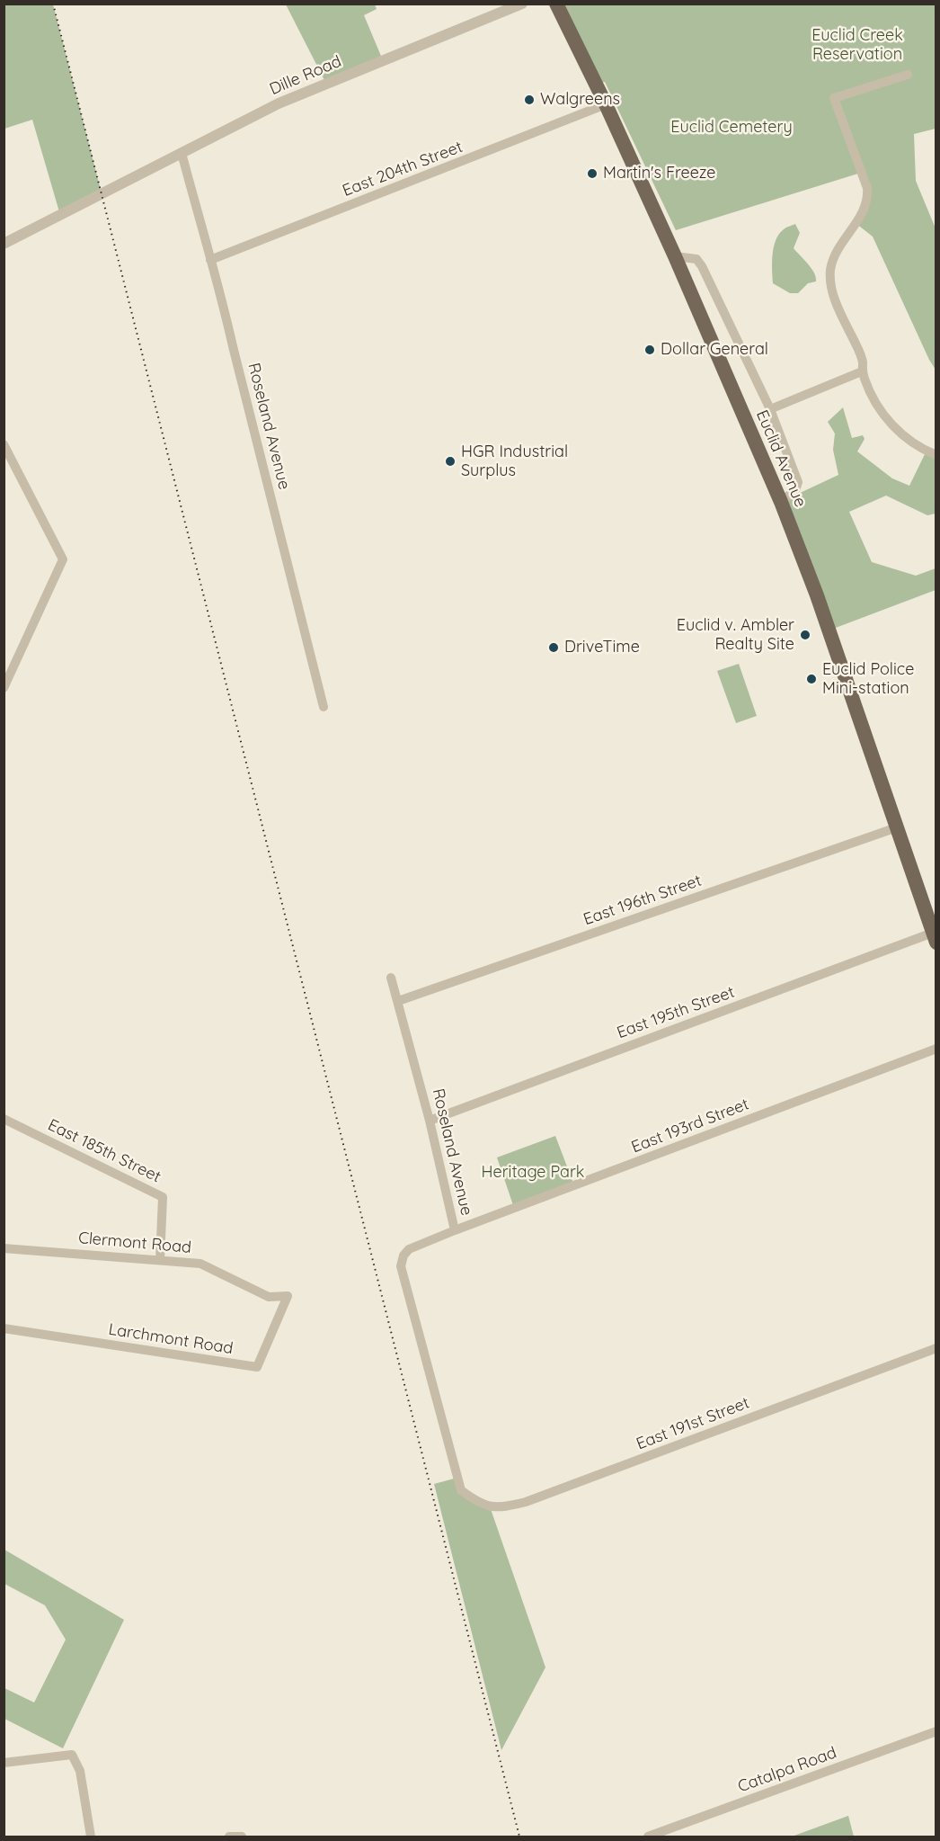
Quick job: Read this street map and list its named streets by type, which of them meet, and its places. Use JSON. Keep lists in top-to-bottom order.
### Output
{
  "streets": {
    "main road": ["Euclid Avenue"],
    "street": [
      "Dille Road",
      "East 204th Street",
      "Roseland Avenue",
      "East 196th Street",
      "East 195th Street",
      "East 193rd Street",
      "East 185th Street",
      "Clermont Road",
      "Larchmont Road",
      "East 191st Street",
      "Catalpa Road"
    ]
  },
  "crossings": [
    ["Dille Road", "Roseland Avenue"],
    ["East 204th Street", "Roseland Avenue"],
    ["East 204th Street", "Euclid Avenue"],
    ["Roseland Avenue", "East 196th Street"],
    ["Roseland Avenue", "East 195th Street"],
    ["Roseland Avenue", "East 193rd Street"],
    ["Roseland Avenue", "East 191st Street"],
    ["Euclid Avenue", "East 196th Street"],
    ["Euclid Avenue", "East 195th Street"],
    ["East 185th Street", "Clermont Road"],
    ["Clermont Road", "Larchmont Road"]
  ],
  "parks": ["Euclid Creek Reservation", "Euclid Cemetery", "Heritage Park"],
  "places": [
    "Walgreens",
    "Martin's Freeze",
    "Dollar General",
    "HGR Industrial Surplus",
    "Euclid v. Ambler Realty Site",
    "DriveTime",
    "Euclid Police Mini-station"
  ]
}
